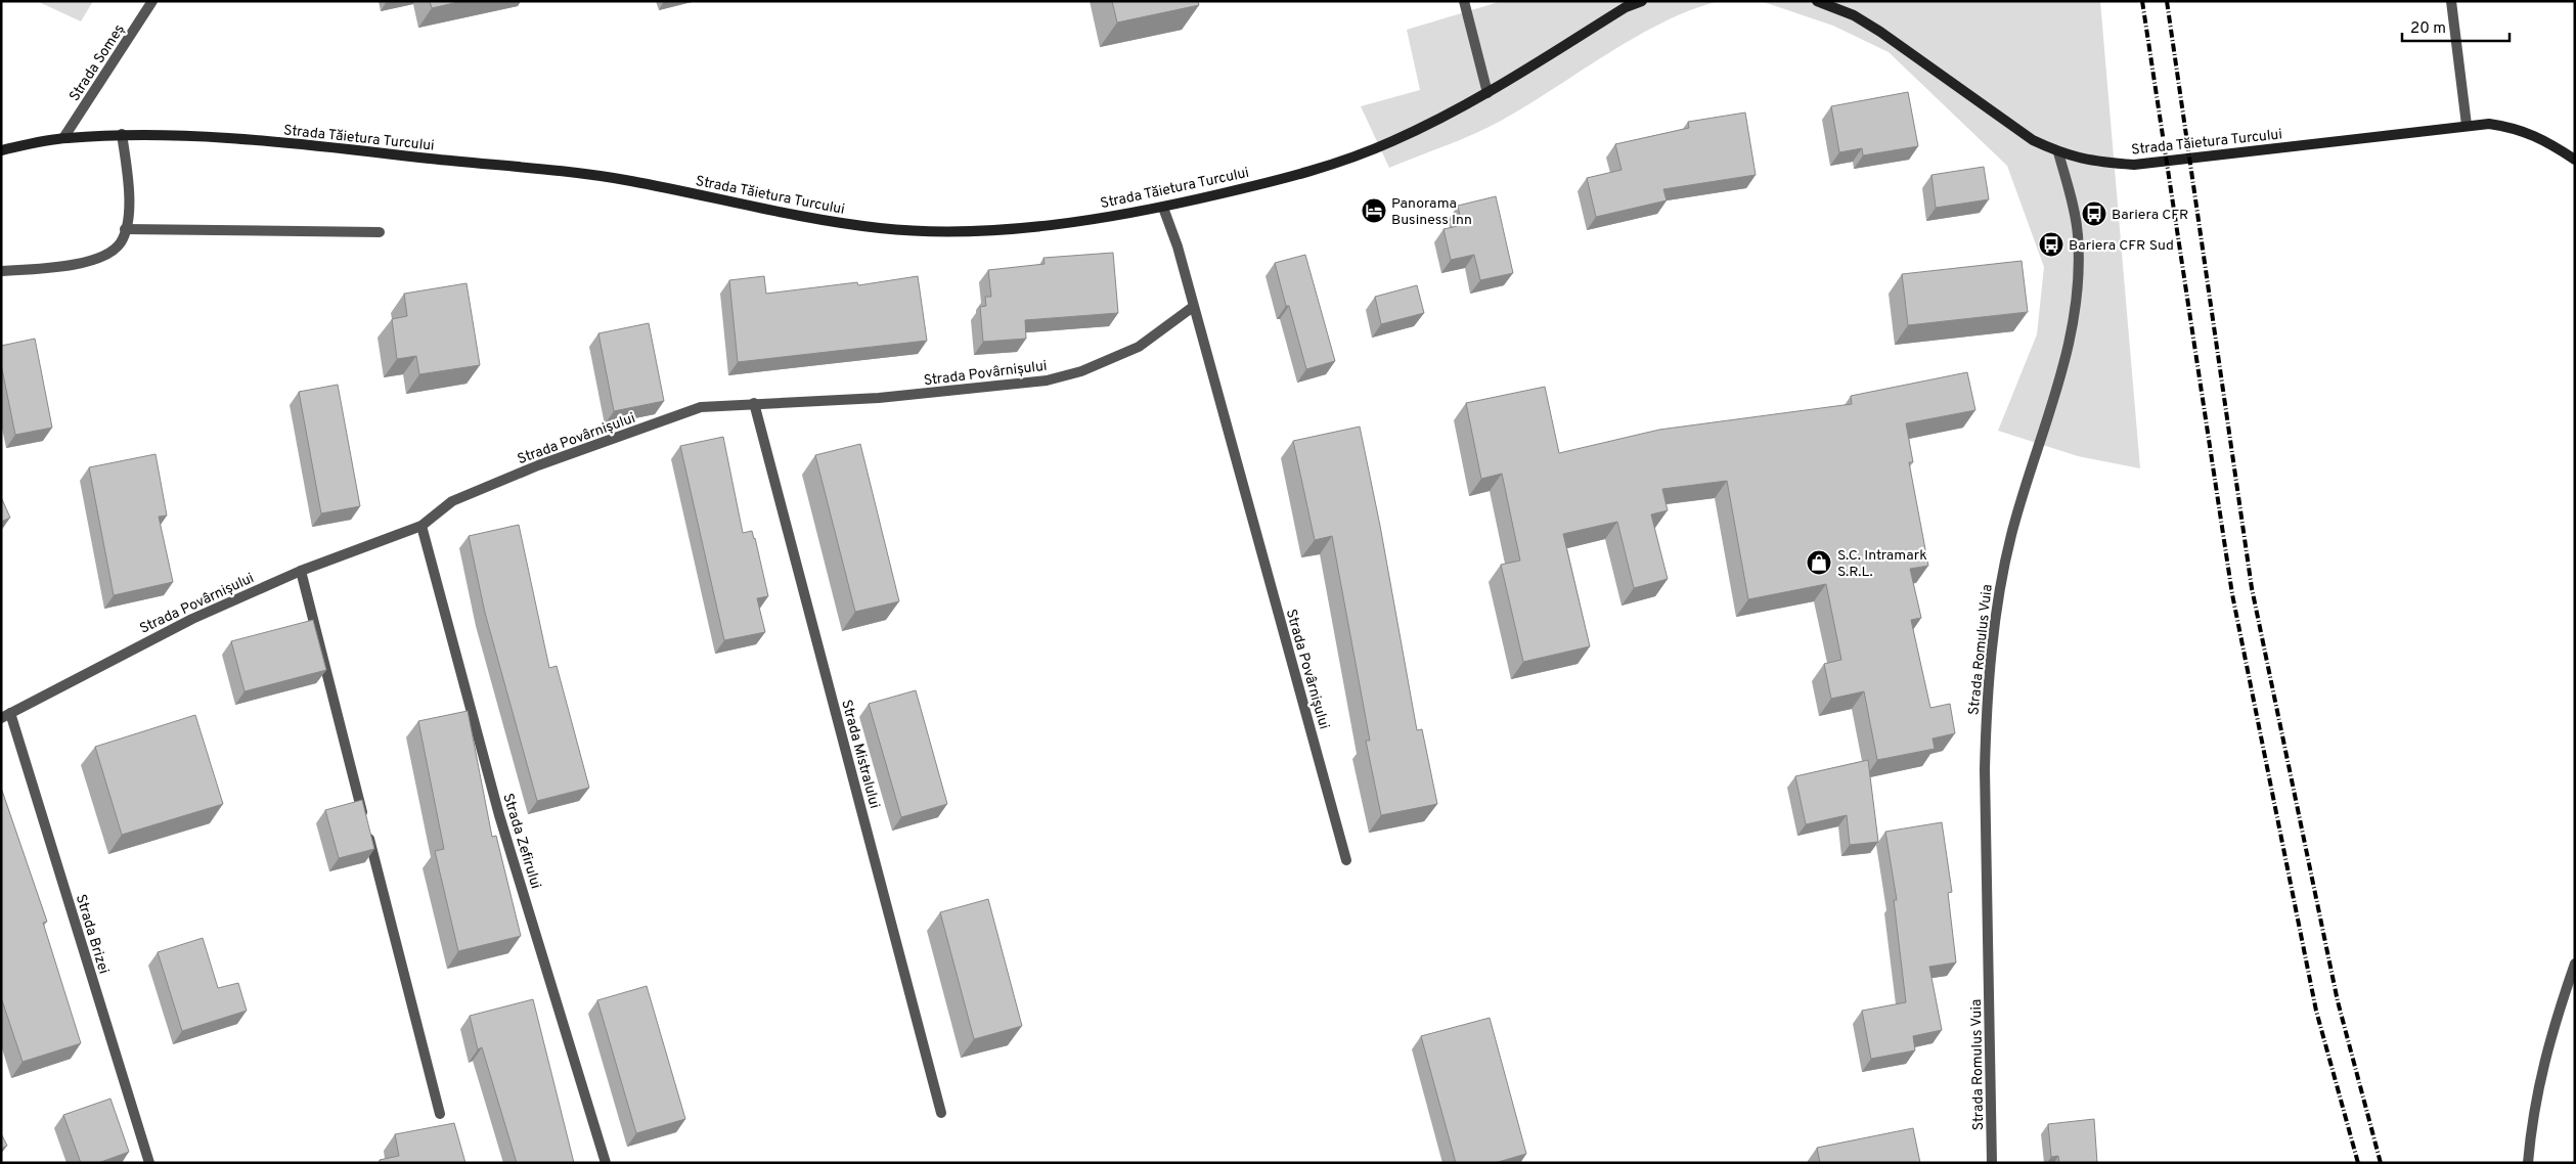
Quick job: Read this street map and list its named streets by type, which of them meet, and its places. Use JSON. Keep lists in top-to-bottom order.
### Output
{
  "streets": {
    "main road": ["Strada Tăietura Turcului"],
    "street": [
      "Strada Someș",
      "Strada Povârnișului",
      "Strada Romulus Vuia",
      "Strada Mistralului",
      "Strada Zefirului",
      "Strada Brizei"
    ]
  },
  "crossings": [
    ["Strada Someș", "Strada Tăietura Turcului"],
    ["Strada Tăietura Turcului", "Strada Povârnișului"],
    ["Strada Tăietura Turcului", "Strada Romulus Vuia"],
    ["Strada Povârnișului", "Strada Mistralului"],
    ["Strada Povârnișului", "Strada Zefirului"],
    ["Strada Povârnișului", "Strada Brizei"]
  ],
  "places": {
    "hotel": ["Panorama Business Inn"],
    "bus stop": ["Bariera CFR", "Bariera CFR Sud"],
    "shop": ["S.C. Intramark S.R.L."]
  },
  "scale_bar": "20 m"
}
